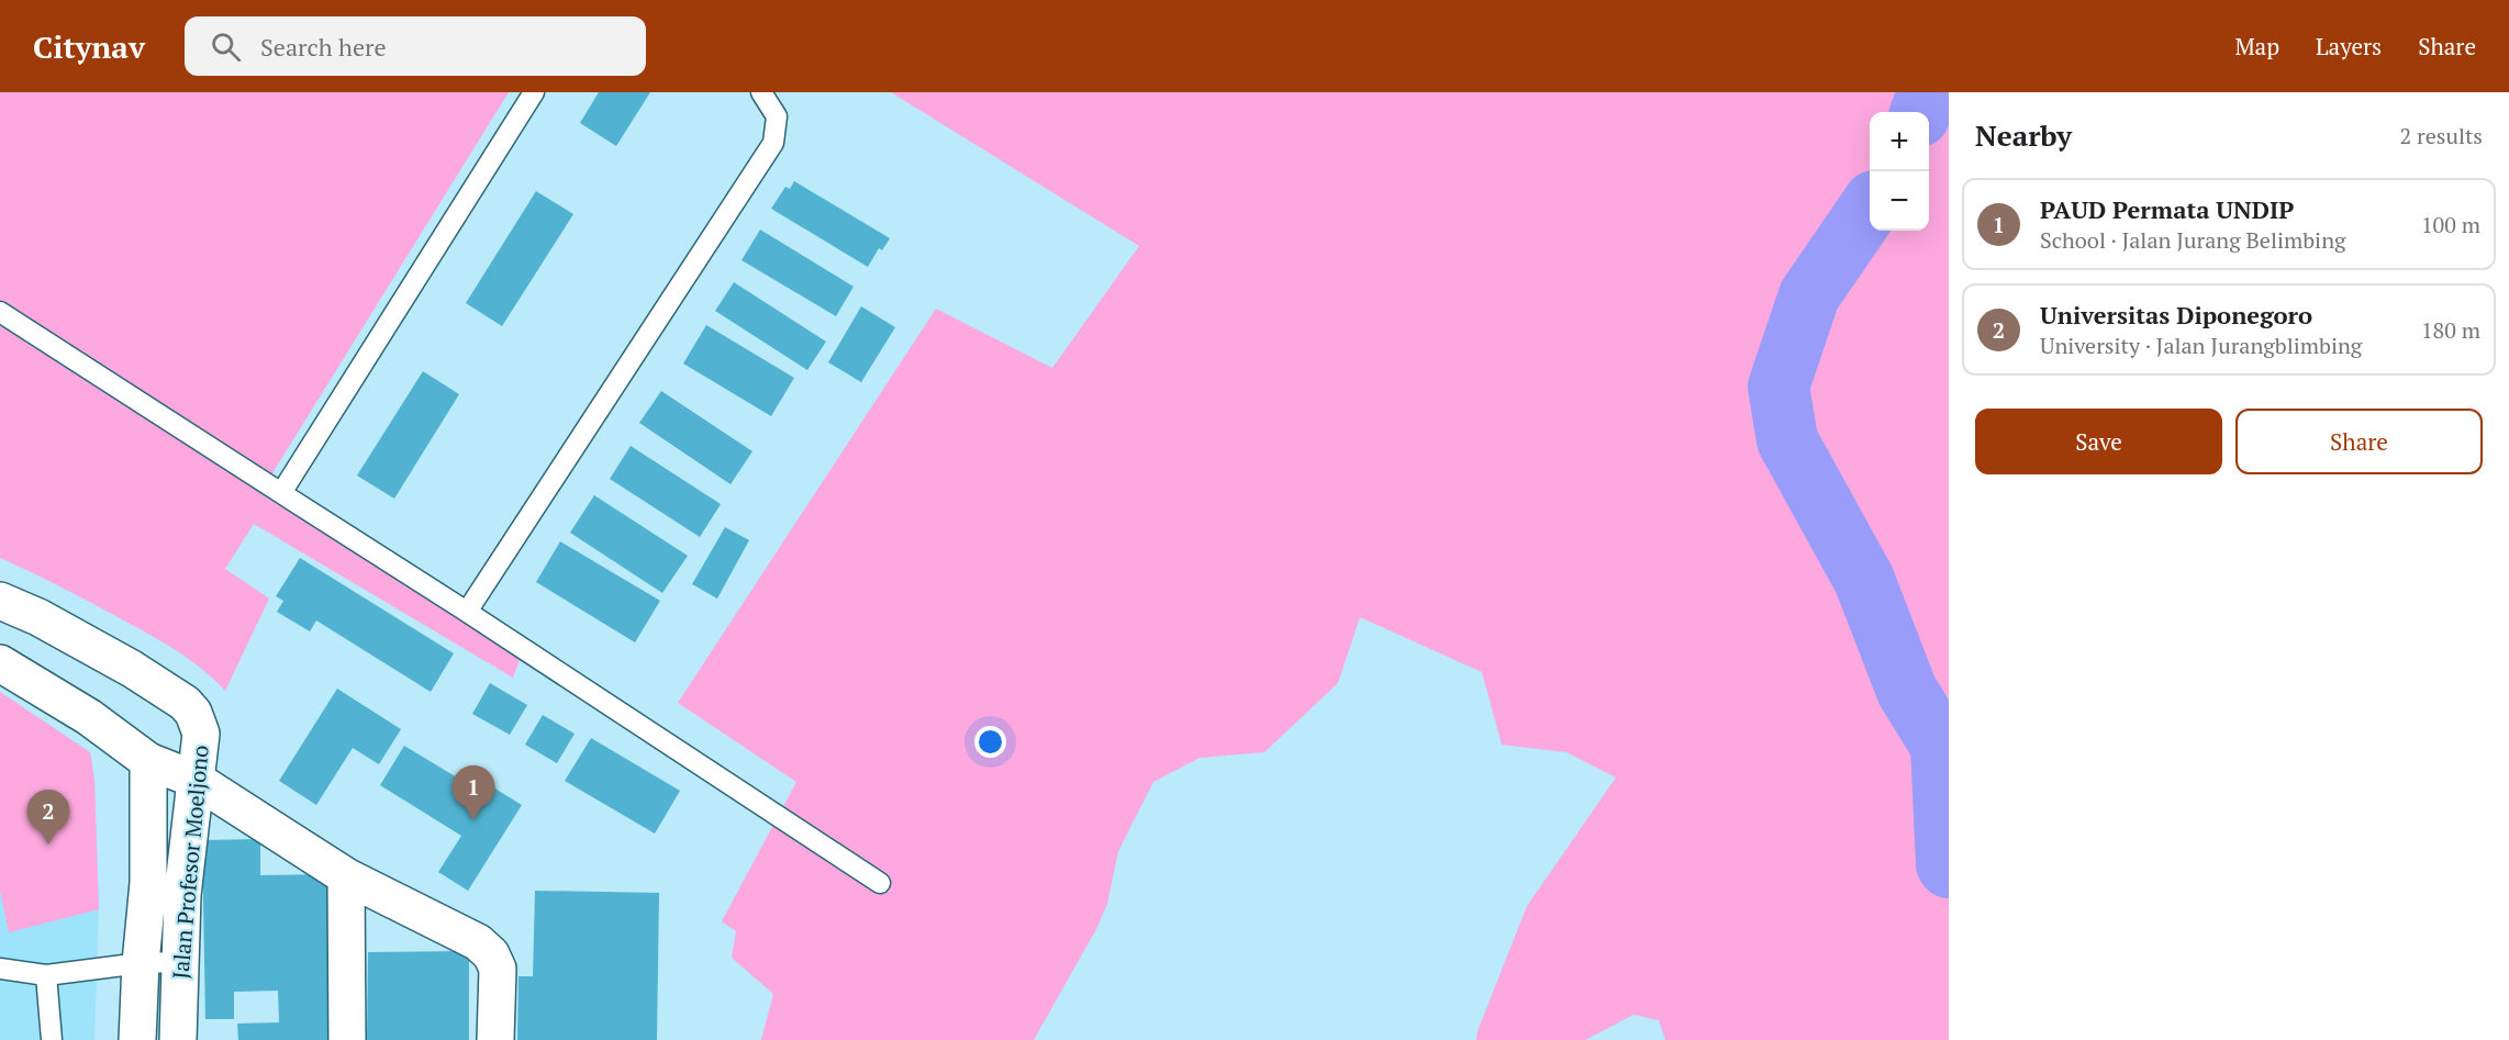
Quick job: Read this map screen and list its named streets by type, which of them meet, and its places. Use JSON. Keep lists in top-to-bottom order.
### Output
{
  "streets": {
    "street": ["Jalan Profesor Moeljono"]
  },
  "page": {
    "header": "Citynav",
    "search": "Search here",
    "nav": ["Map", "Layers", "Share"],
    "heading": ["Nearby", "2 results"],
    "map_buttons": ["+", "−"],
    "list": [
      {
        "mark": "1",
        "name": "PAUD Permata UNDIP",
        "note": "School · Jalan Jurang Belimbing",
        "value": "100 m"
      },
      {
        "mark": "2",
        "name": "Universitas Diponegoro",
        "note": "University · Jalan Jurangblimbing",
        "value": "180 m"
      }
    ],
    "buttons": ["Save", "Share"],
    "pins": ["1", "2"]
  }
}
